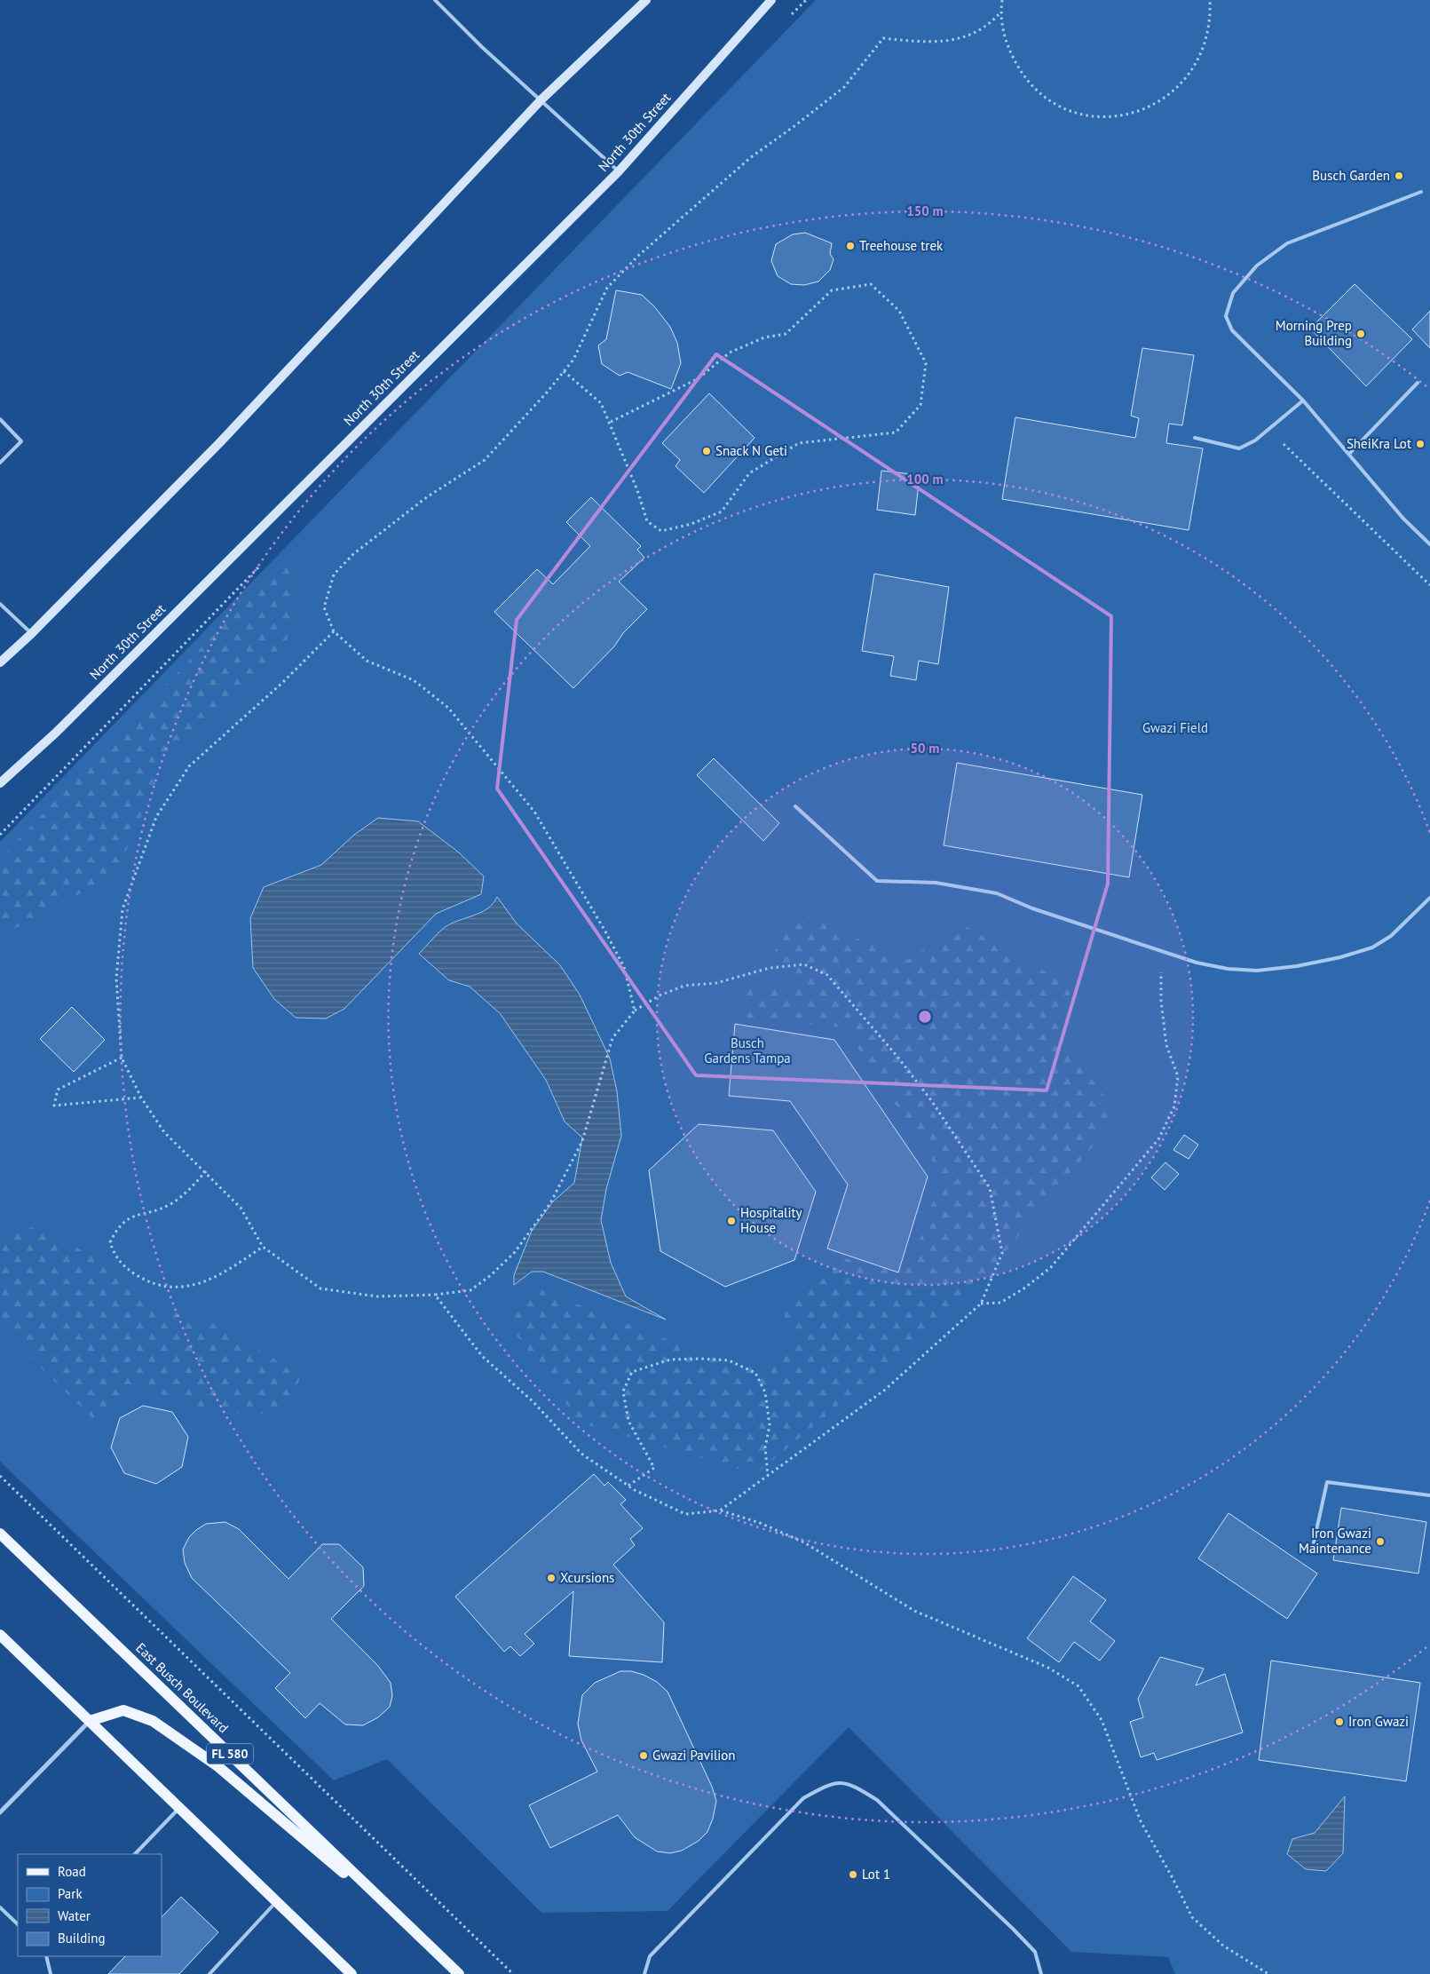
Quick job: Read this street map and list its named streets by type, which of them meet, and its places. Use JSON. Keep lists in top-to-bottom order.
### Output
{
  "streets": {
    "main road": ["North 30th Street", "East Busch Boulevard", "FL 580"]
  },
  "parks": ["Gwazi Field", "Busch Gardens Tampa"],
  "places": [
    "Busch Garden",
    "Treehouse trek",
    "Morning Prep Building",
    "SheiKra Lot",
    "Snack N Geti",
    "Hospitality House",
    "Iron Gwazi Maintenance",
    "Xcursions",
    "Iron Gwazi",
    "Gwazi Pavilion",
    "Lot 1"
  ],
  "legend": [
    "Road",
    "Park",
    "Water",
    "Building"
  ],
  "rings": ["150 m", "100 m", "50 m"]
}
